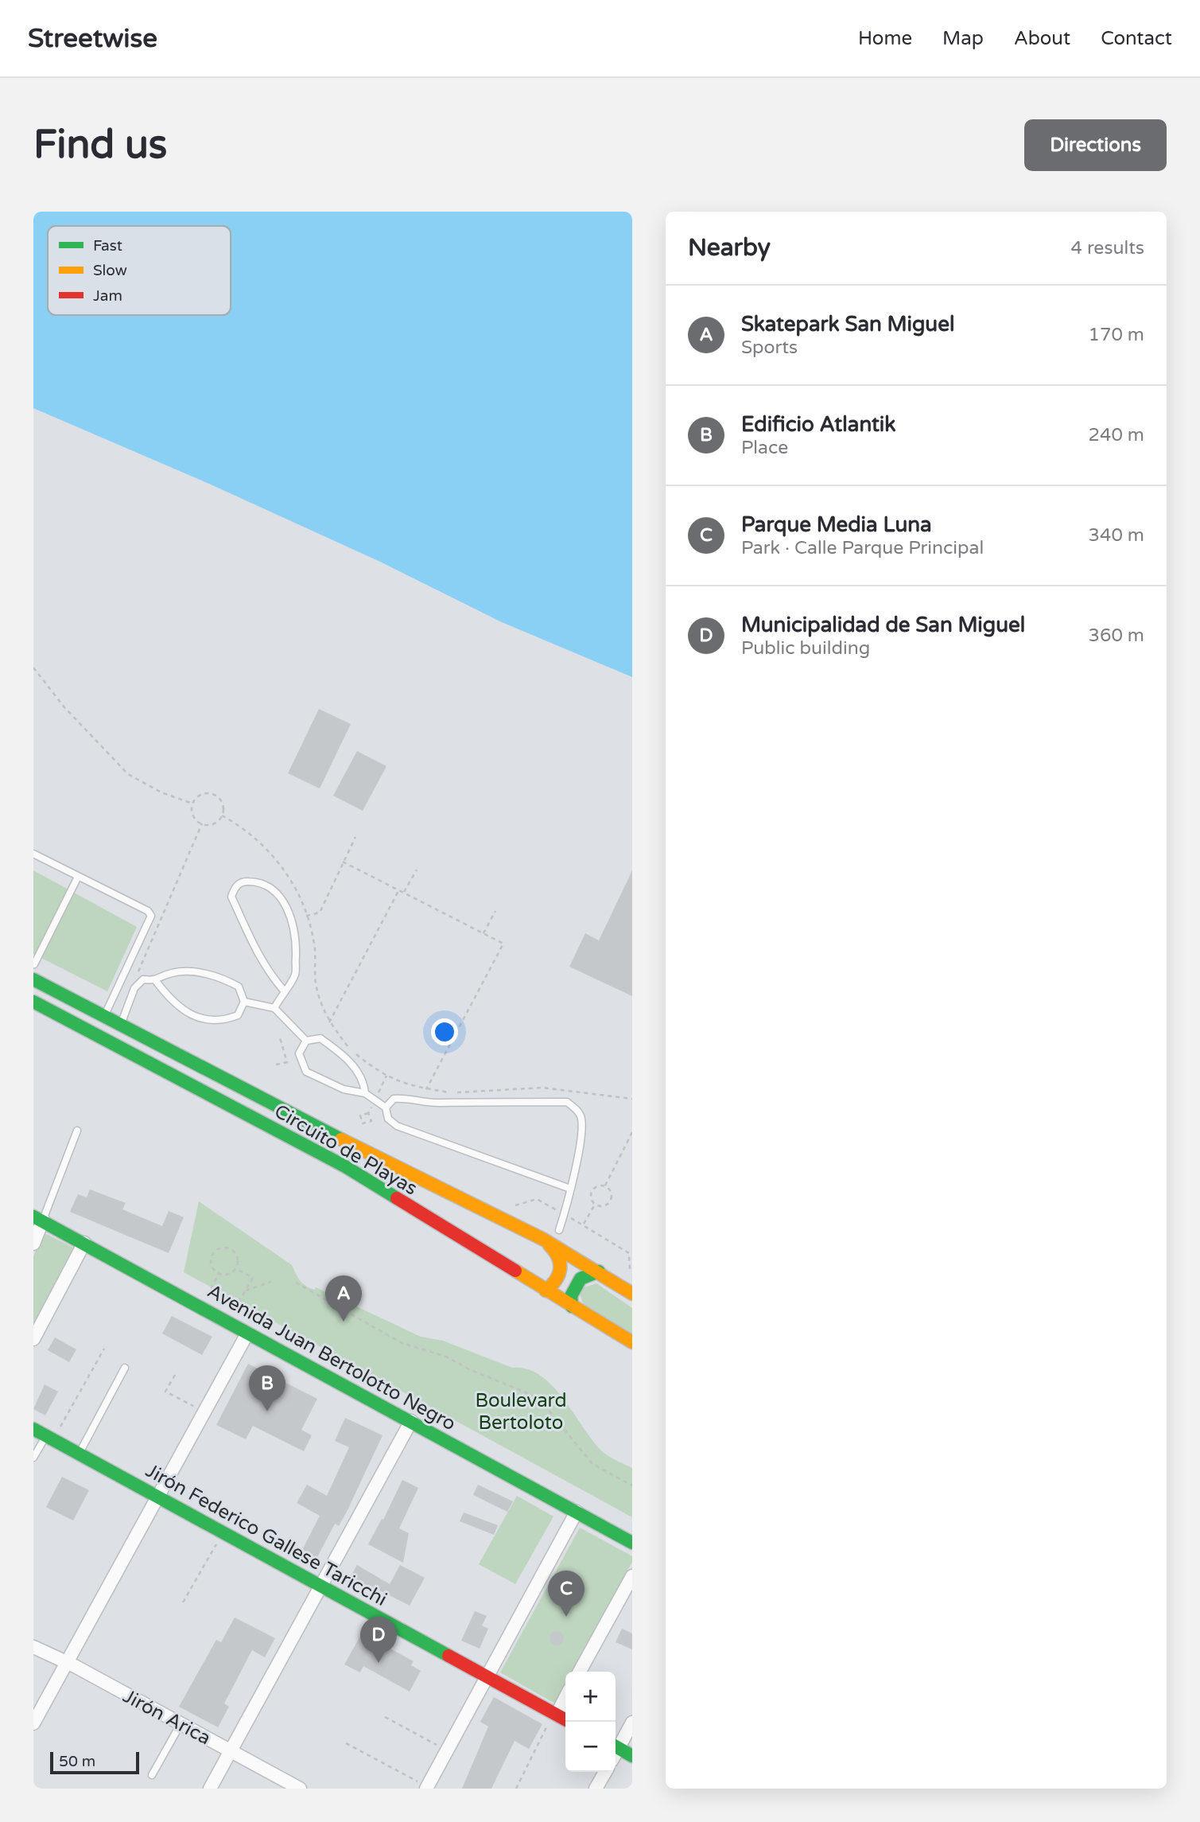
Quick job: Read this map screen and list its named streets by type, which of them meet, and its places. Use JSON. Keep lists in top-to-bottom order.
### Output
{
  "streets": {
    "main road": ["Circuito de Playas", "Avenida Juan Bertolotto Negro", "Jirón Federico Gallese Taricchi"],
    "street": ["Jirón Arica"]
  },
  "parks": ["Boulevard Bertoloto"],
  "legend": ["Fast", "Slow", "Jam"],
  "scale_bar": "50 m",
  "page": {
    "header": "Streetwise",
    "nav": [
      "Home",
      "Map",
      "About",
      "Contact"
    ],
    "buttons": "Directions",
    "title": "Find us",
    "heading": ["Nearby", "4 results"],
    "list": [
      {
        "mark": "A",
        "name": "Skatepark San Miguel",
        "note": "Sports",
        "value": "170 m"
      },
      {
        "mark": "B",
        "name": "Edificio Atlantik",
        "note": "Place",
        "value": "240 m"
      },
      {
        "mark": "C",
        "name": "Parque Media Luna",
        "note": "Park · Calle Parque Principal",
        "value": "340 m"
      },
      {
        "mark": "D",
        "name": "Municipalidad de San Miguel",
        "note": "Public building",
        "value": "360 m"
      }
    ],
    "pins": [
      "A",
      "B",
      "C",
      "D"
    ],
    "map_buttons": ["+", "−"],
    "scale": "50 m"
  }
}
